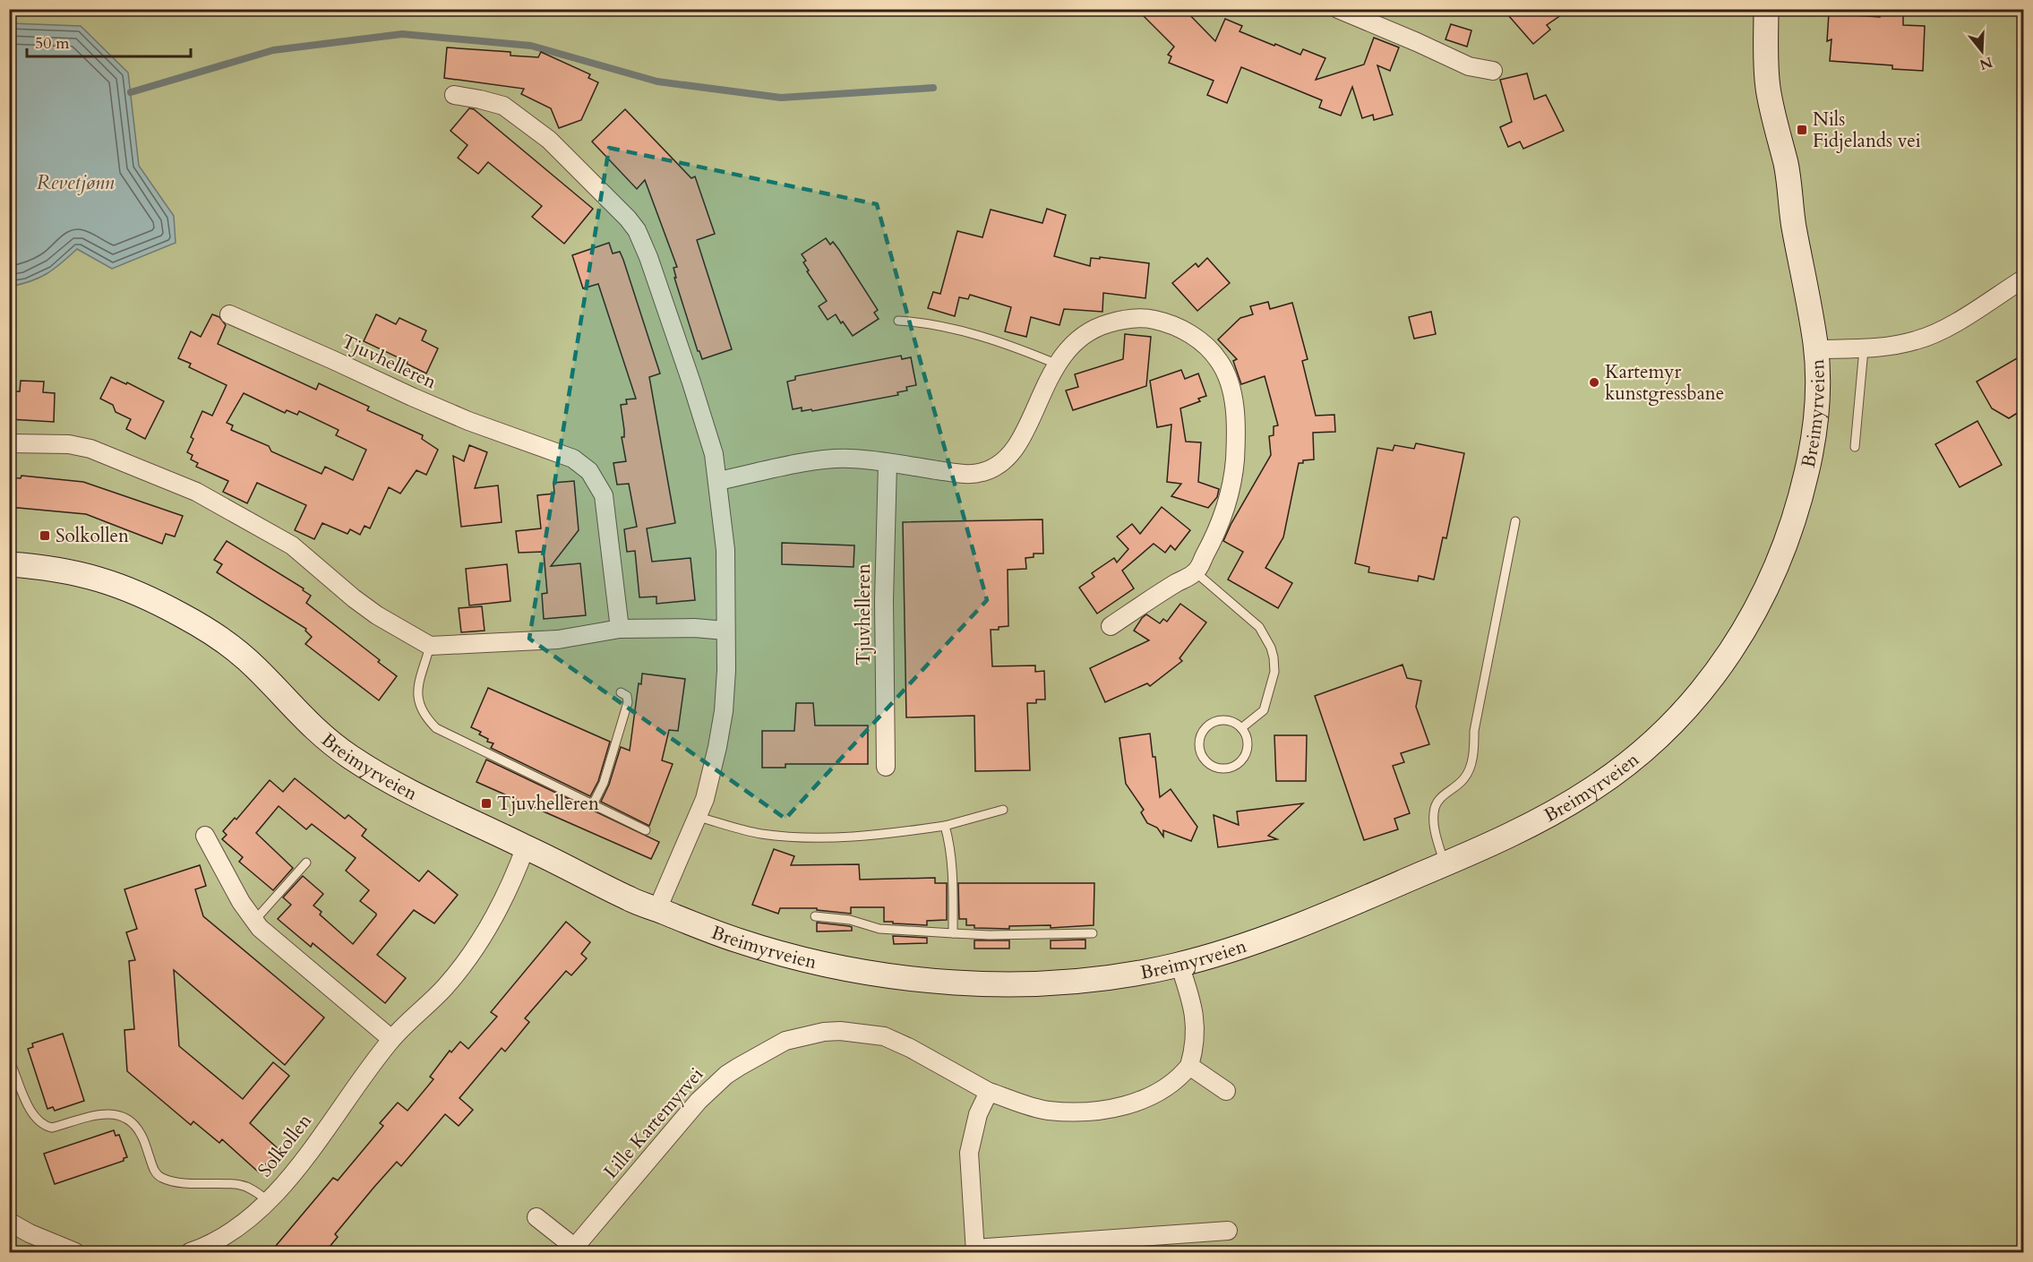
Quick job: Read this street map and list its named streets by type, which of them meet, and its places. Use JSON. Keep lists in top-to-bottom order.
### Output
{
  "streets": {
    "street": [
      "Tjuvhelleren",
      "Breimyrveien",
      "Lille Kartemyrvei",
      "Solkollen"
    ]
  },
  "crossings": [
    ["Breimyrveien", "Solkollen"]
  ],
  "water": ["Revetjønn"],
  "places": {
    "transit": ["Nils Fidjelands vei", "Solkollen", "Tjuvhelleren"],
    "other": ["Kartemyr kunstgressbane"]
  },
  "scale_bar": "50 m",
  "north": "bottom"
}
